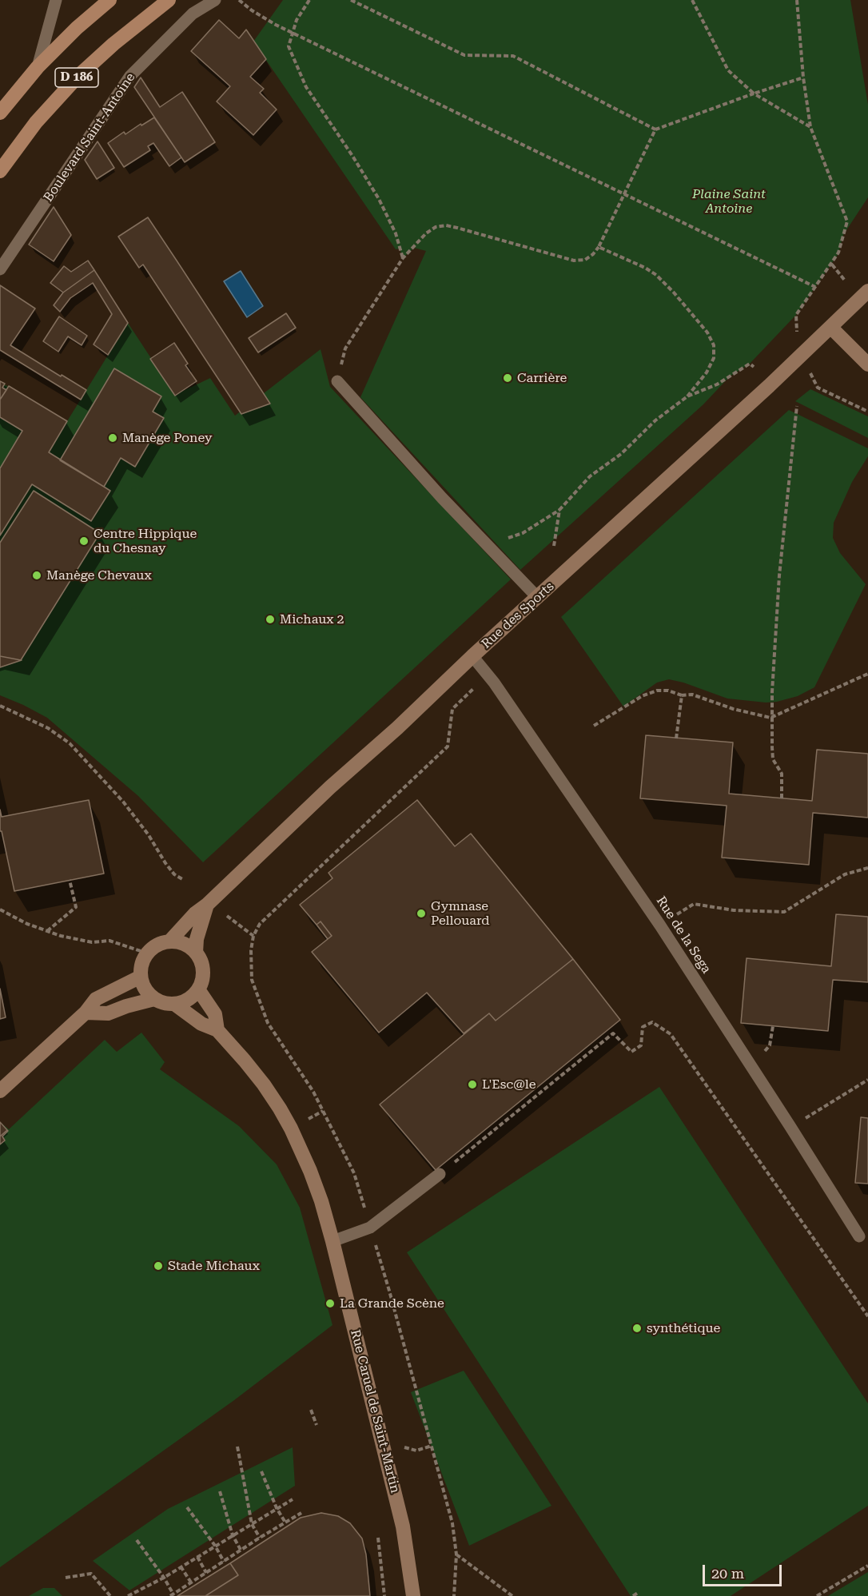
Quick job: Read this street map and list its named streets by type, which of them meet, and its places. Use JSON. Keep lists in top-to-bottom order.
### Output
{
  "streets": {
    "main road": ["D 186", "Rue des Sports", "Rue Caruel de Saint-Martin"],
    "lane": ["Boulevard Saint-Antoine", "Rue de la Sega"]
  },
  "crossings": [
    ["Rue des Sports", "Rue de la Sega"],
    ["Rue des Sports", "Rue Caruel de Saint-Martin"]
  ],
  "parks": ["Plaine Saint Antoine"],
  "places": [
    "Carrière",
    "Manège Poney",
    "Centre Hippique du Chesnay",
    "Manège Chevaux",
    "Michaux 2",
    "Gymnase Pellouard",
    "L'Esc@le",
    "Stade Michaux",
    "La Grande Scène",
    "synthétique"
  ],
  "scale_bar": "20 m"
}
